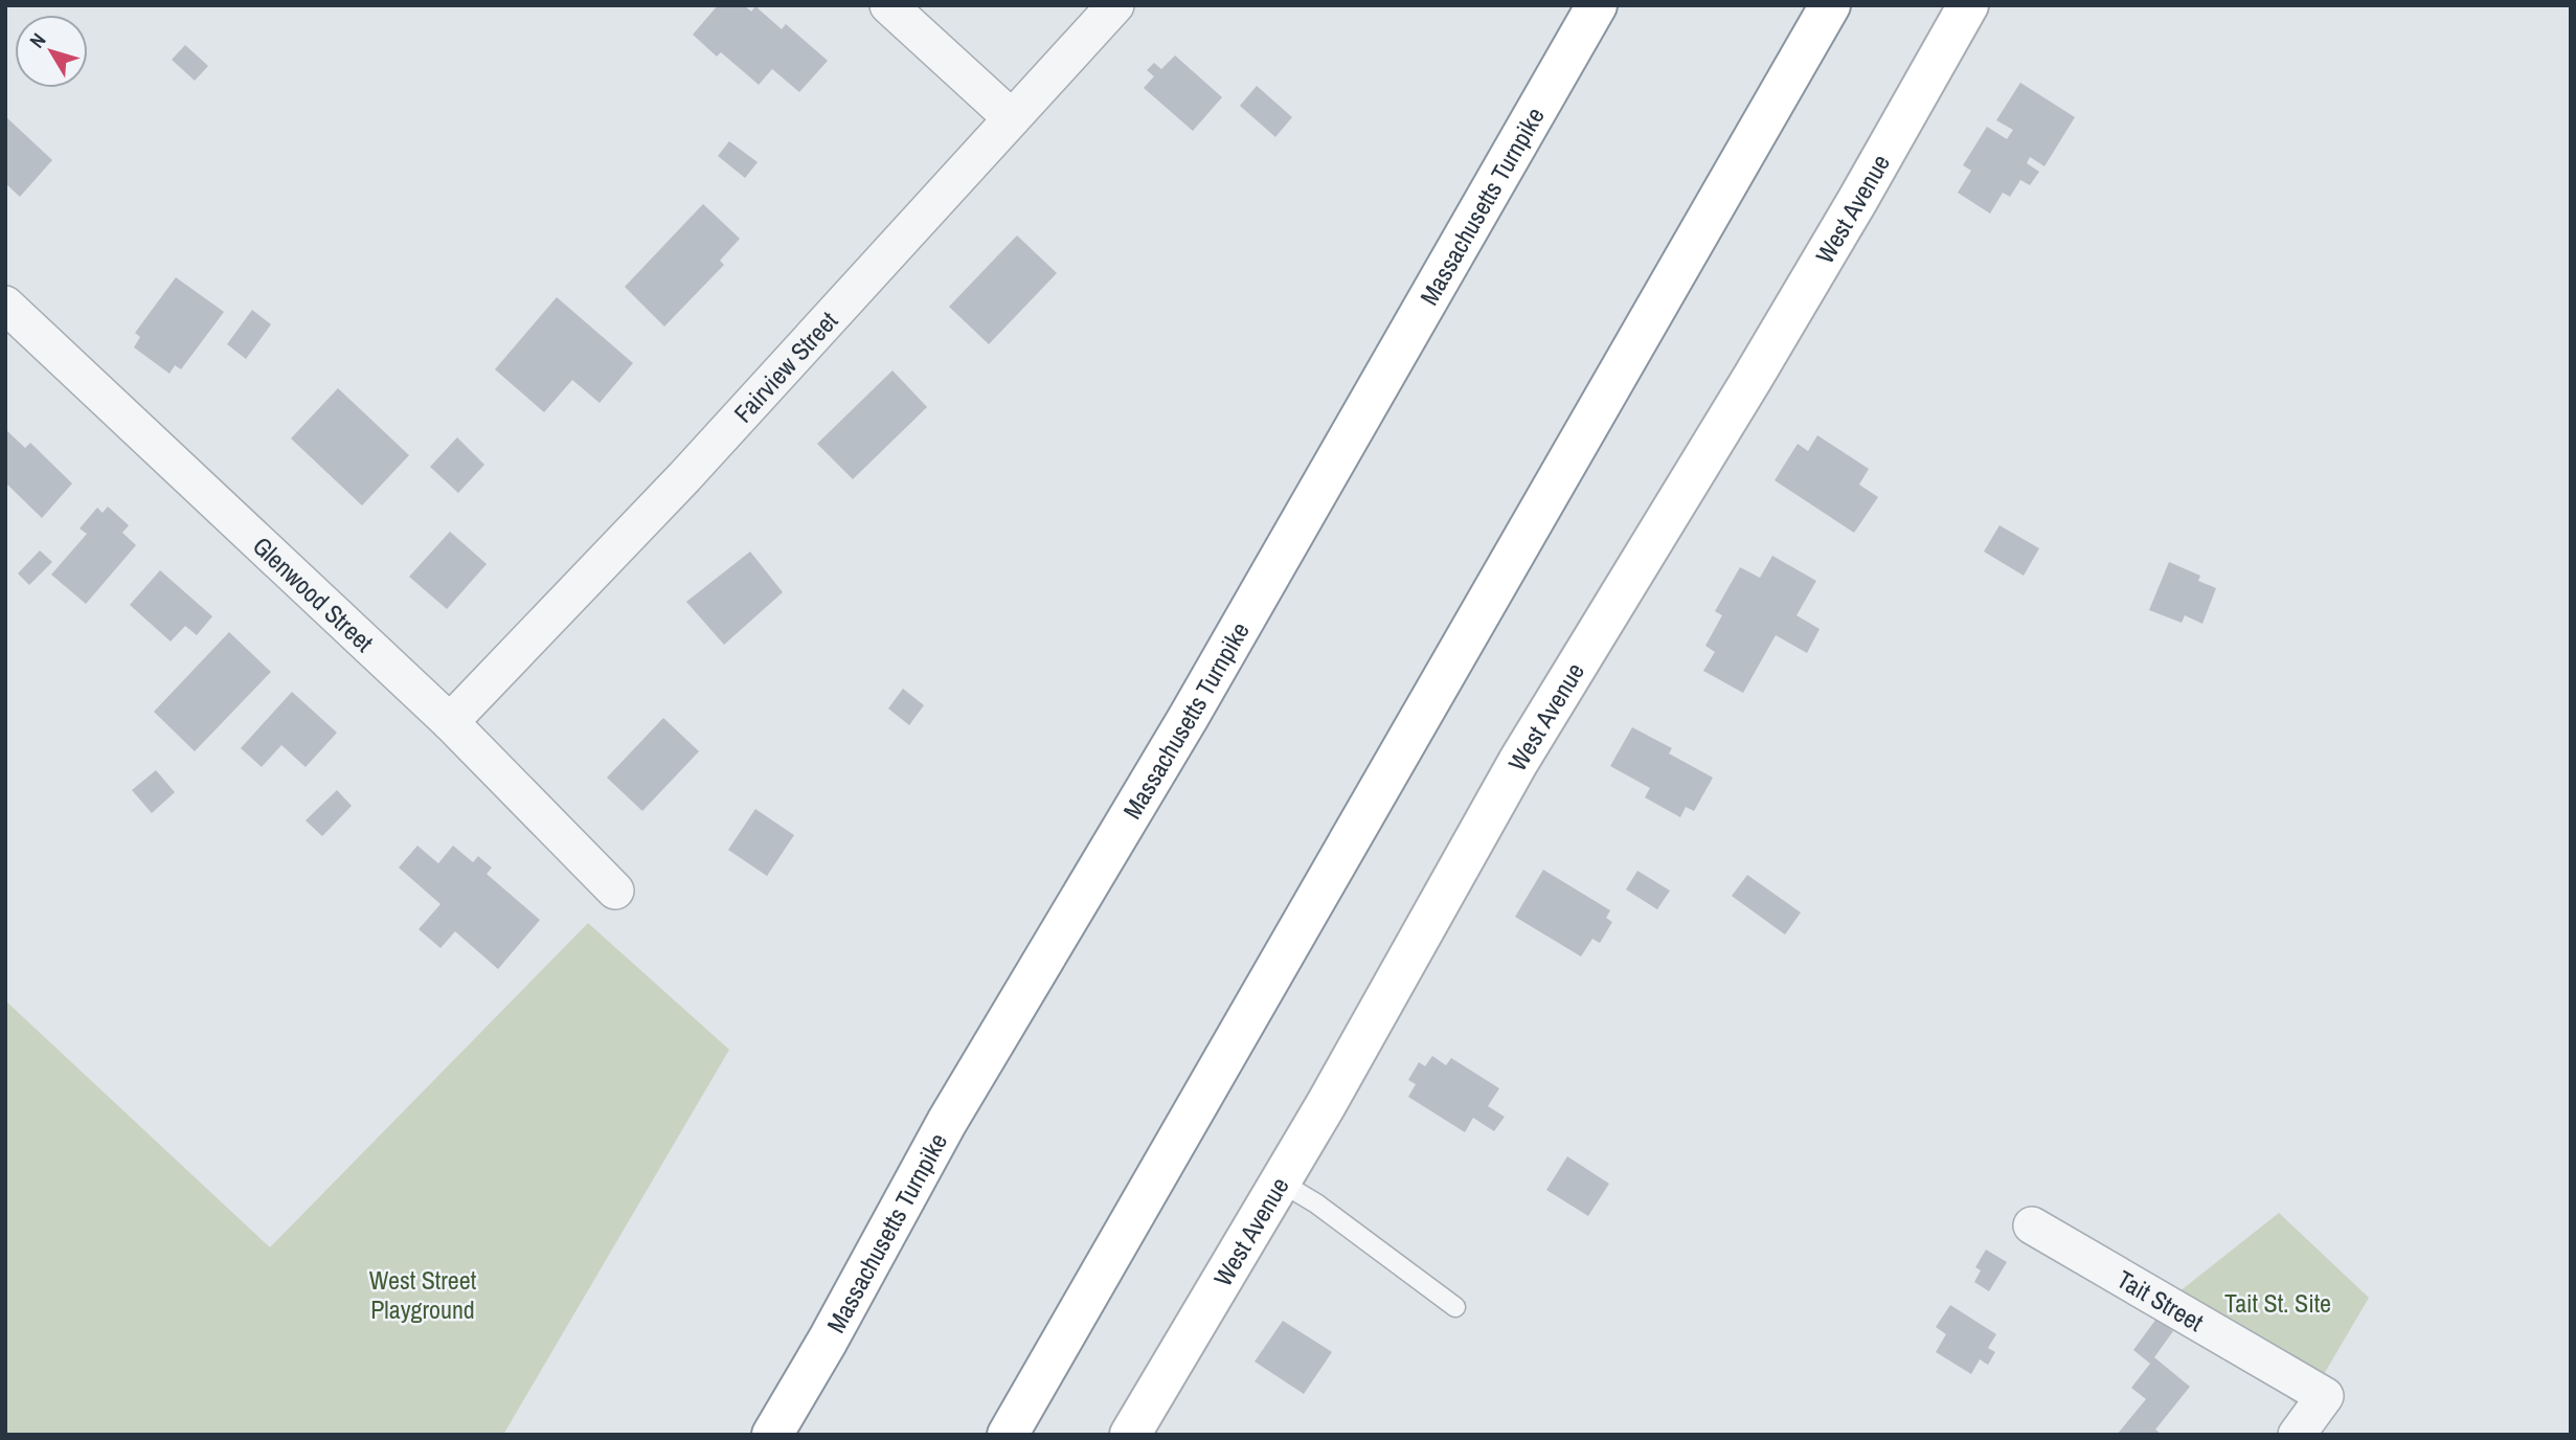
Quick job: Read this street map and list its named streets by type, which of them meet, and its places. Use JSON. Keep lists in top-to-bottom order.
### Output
{
  "streets": {
    "main road": ["Massachusetts Turnpike", "West Avenue"],
    "street": ["Fairview Street", "Glenwood Street", "Tait Street"]
  },
  "crossings": [
    ["Fairview Street", "Glenwood Street"]
  ],
  "parks": ["West Street Playground", "Tait St. Site"],
  "north": "top left"
}
